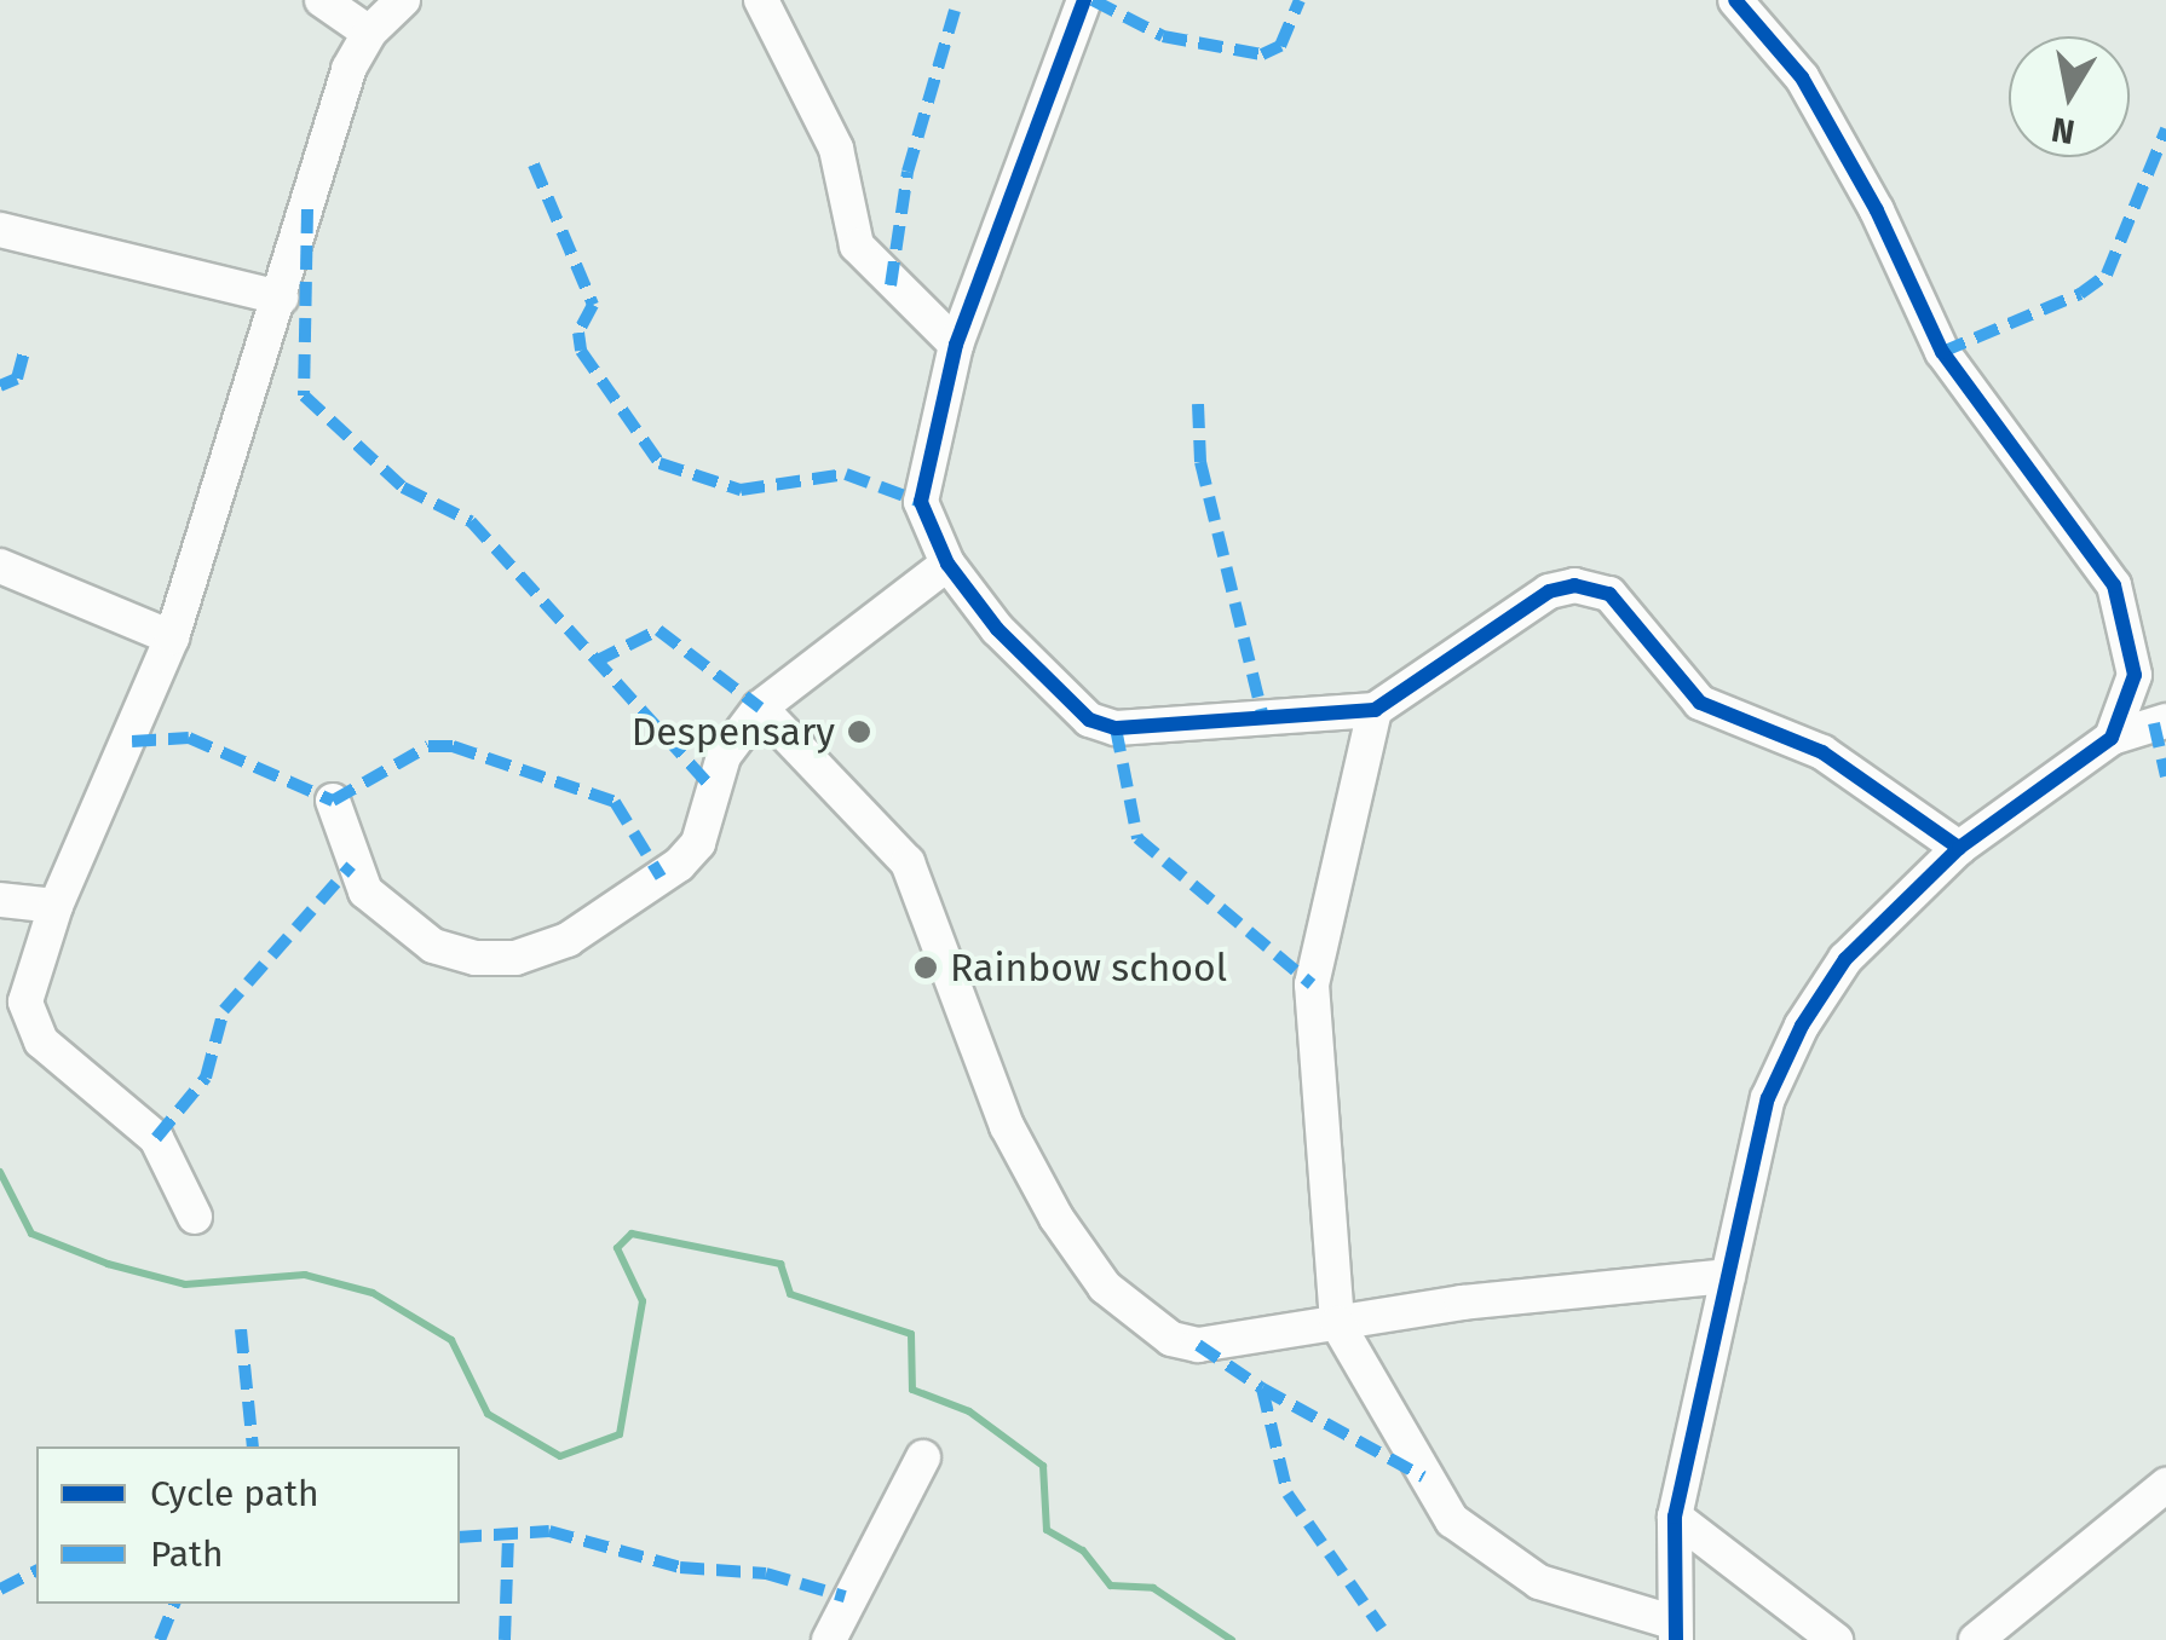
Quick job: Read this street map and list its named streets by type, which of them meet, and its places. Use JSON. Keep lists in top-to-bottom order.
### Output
{
  "places": ["Despensary", "Rainbow school"],
  "legend": ["Cycle path", "Path"],
  "north": "bottom"
}
